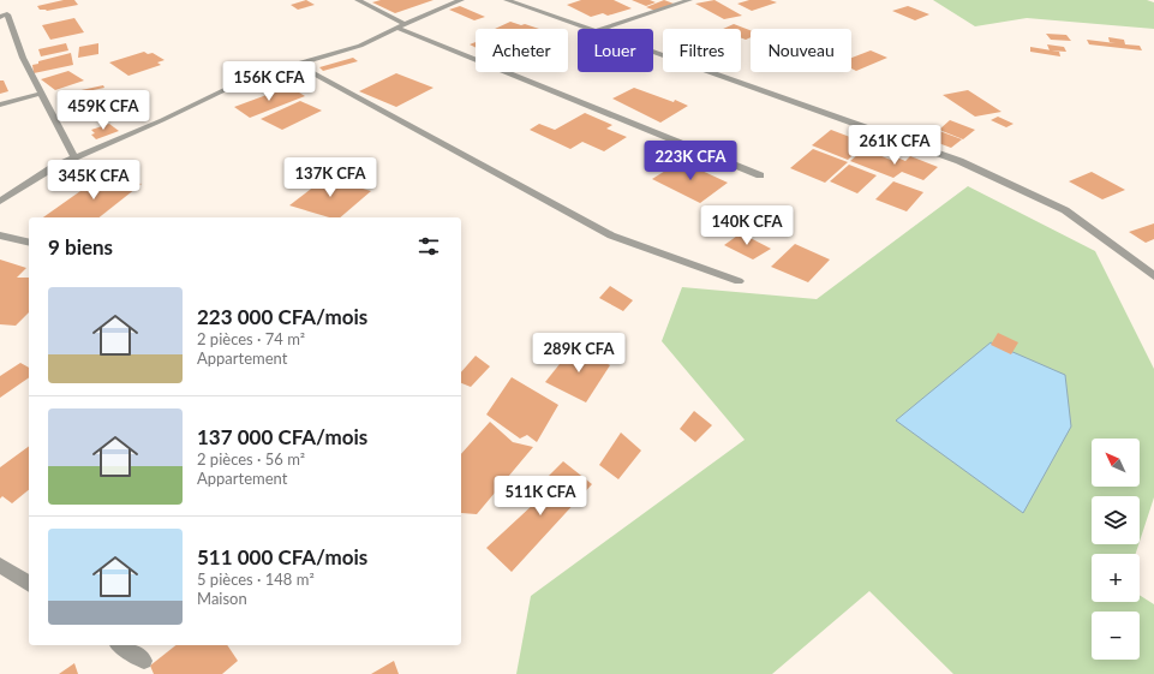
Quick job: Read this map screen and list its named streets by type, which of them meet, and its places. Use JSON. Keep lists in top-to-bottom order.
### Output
{
  "north": "top left",
  "page": {
    "chip": [
      "Acheter",
      "Louer",
      "Filtres",
      "Nouveau"
    ],
    "price": [
      "156K CFA",
      "459K CFA",
      "261K CFA",
      "223K CFA",
      "137K CFA",
      "345K CFA",
      "140K CFA",
      "289K CFA",
      "511K CFA"
    ],
    "heading": "9 biens",
    "list": [
      {
        "name": "223 000 CFA/mois",
        "note": "2 pièces · 74 m² · Appartement"
      },
      {
        "name": "137 000 CFA/mois",
        "note": "2 pièces · 56 m² · Appartement"
      },
      {
        "name": "511 000 CFA/mois",
        "note": "5 pièces · 148 m² · Maison"
      }
    ],
    "map_buttons": ["+", "−"]
  }
}
